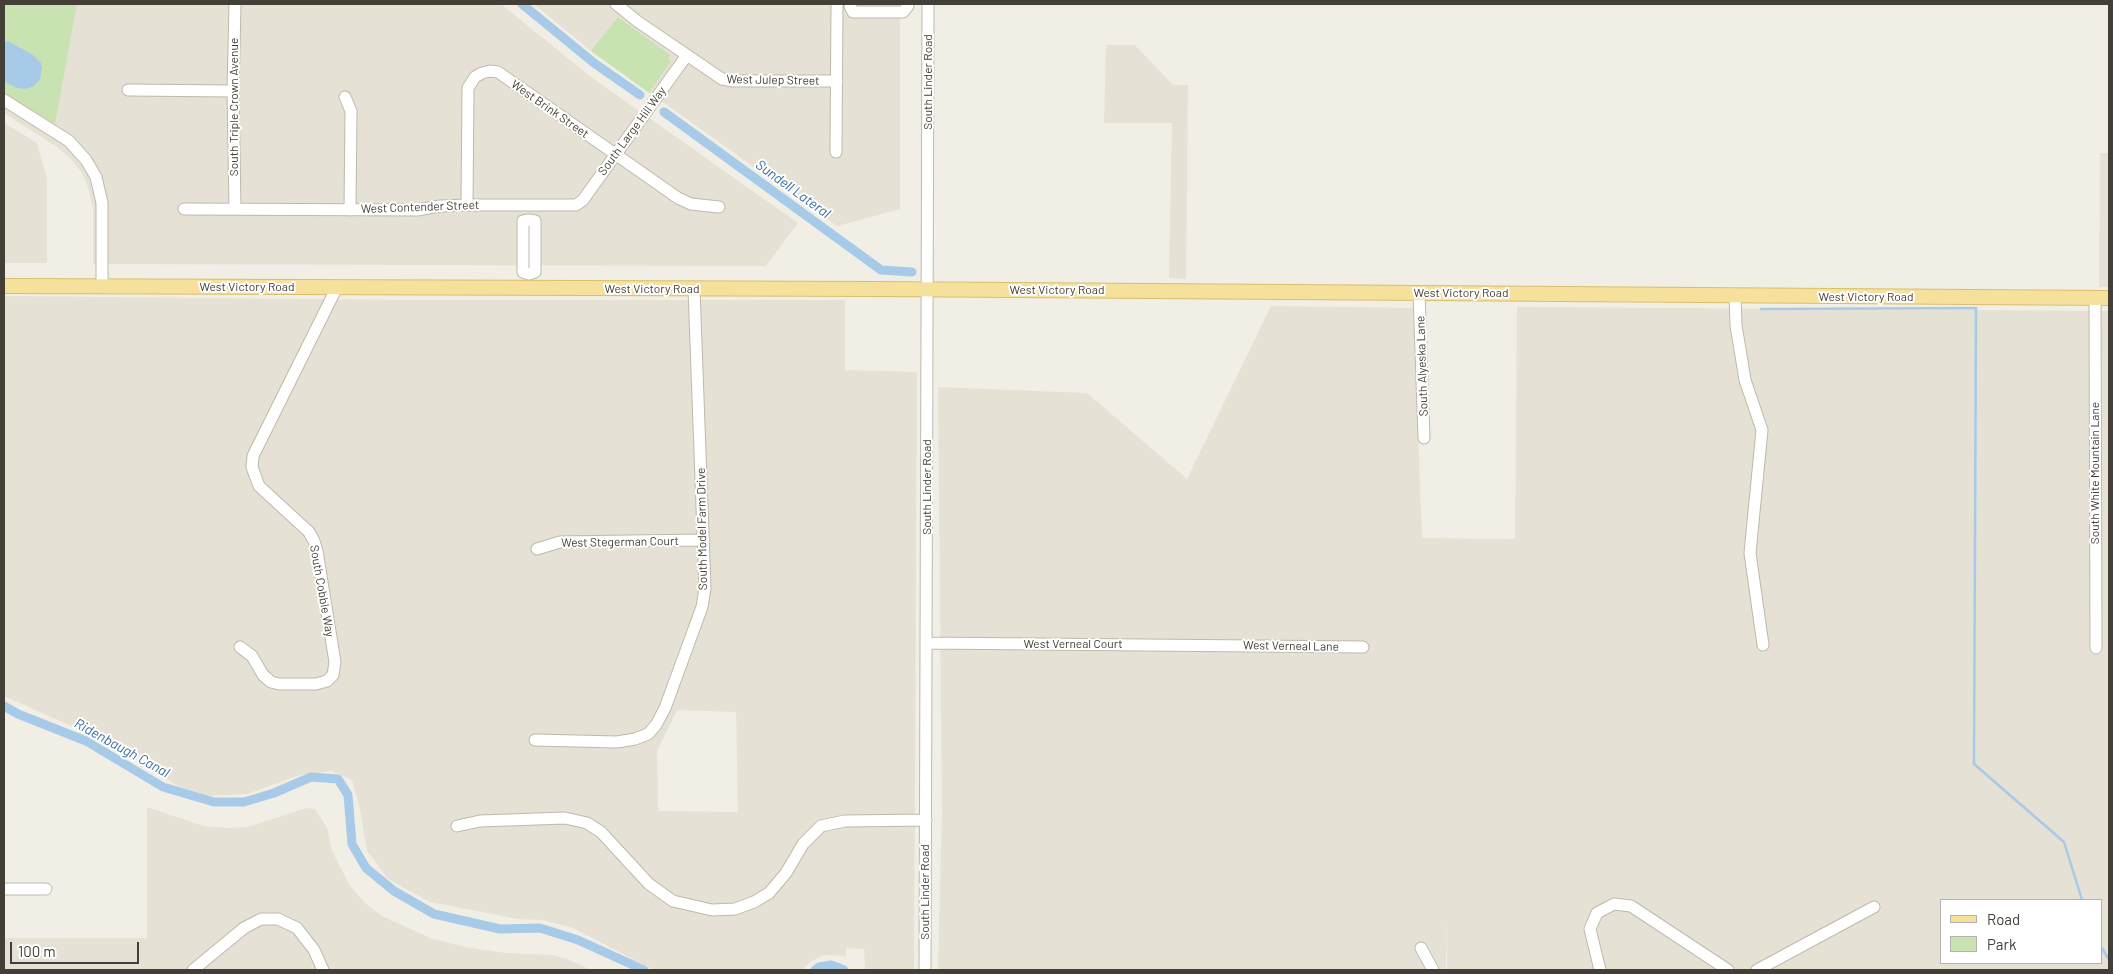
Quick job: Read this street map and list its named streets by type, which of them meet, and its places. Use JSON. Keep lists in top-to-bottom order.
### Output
{
  "streets": {
    "main road": ["West Victory Road"],
    "street": [
      "West Julep Street",
      "South Linder Road",
      "South Triple Crown Avenue",
      "West Brink Street",
      "South Large Hill Way",
      "West Contender Street",
      "South Alyeska Lane",
      "South White Mountain Lane",
      "South Model Farm Drive",
      "West Stegerman Court",
      "South Cobble Way",
      "West Verneal Court",
      "West Verneal Lane"
    ]
  },
  "crossings": [
    ["West Julep Street", "South Large Hill Way"],
    ["South Linder Road", "West Victory Road"],
    ["South Linder Road", "West Verneal Court"],
    ["South Triple Crown Avenue", "West Contender Street"],
    ["West Brink Street", "South Large Hill Way"],
    ["West Brink Street", "West Contender Street"],
    ["South Large Hill Way", "West Contender Street"],
    ["West Victory Road", "South Alyeska Lane"],
    ["West Victory Road", "South White Mountain Lane"],
    ["West Victory Road", "South Model Farm Drive"],
    ["West Victory Road", "South Cobble Way"],
    ["South Model Farm Drive", "West Stegerman Court"],
    ["West Verneal Court", "West Verneal Lane"]
  ],
  "water": ["Sundell Lateral", "Ridenbaugh Canal"],
  "legend": ["Road", "Park"],
  "scale_bar": "100 m"
}
